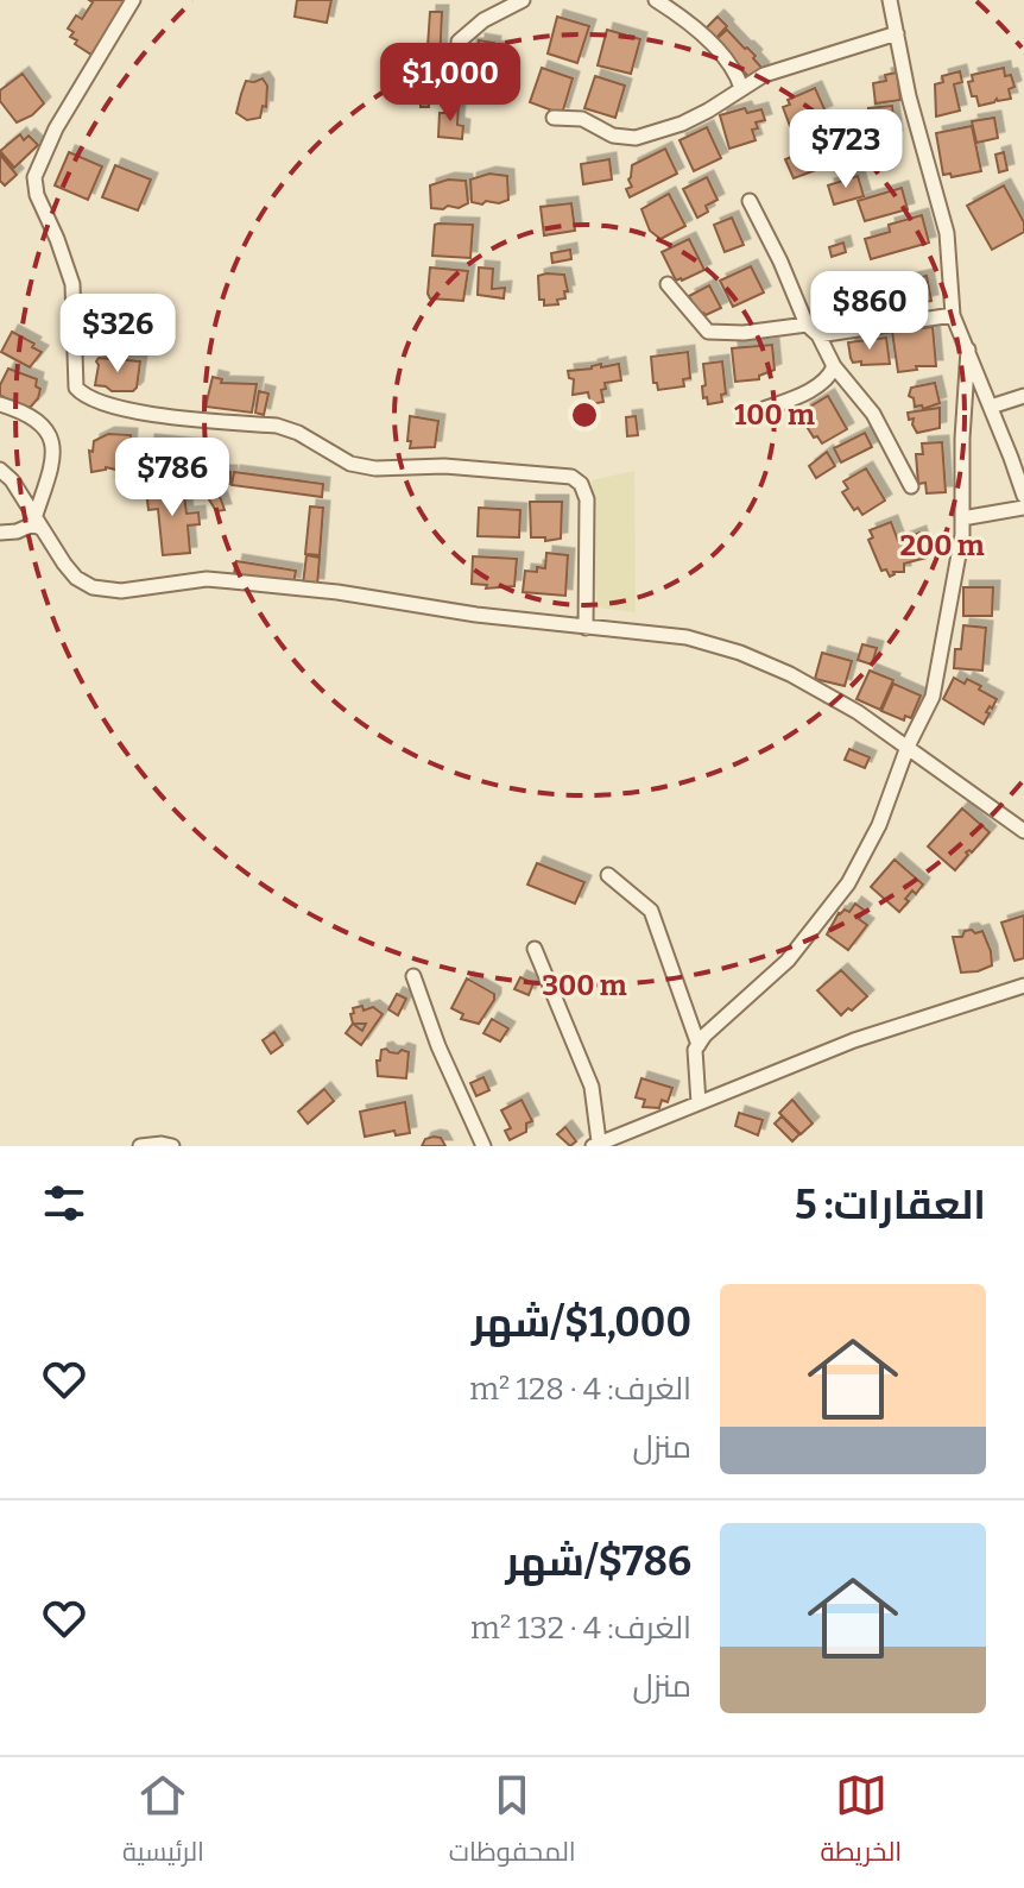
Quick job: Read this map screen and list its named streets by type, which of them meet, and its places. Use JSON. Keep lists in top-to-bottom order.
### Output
{
  "page": {
    "price": [
      "$1,000",
      "$723",
      "$860",
      "$326",
      "$786"
    ],
    "heading": "العقارات: 5",
    "list": [
      {
        "name": "$1,000/شهر",
        "note": "الغرف: 4 · 128 m² · منزل"
      },
      {
        "name": "$786/شهر",
        "note": "الغرف: 4 · 132 m² · منزل"
      }
    ],
    "tabs": ["الخريطة", "المحفوظات", "الرئيسية"]
  },
  "rings": ["100 m", "200 m", "300 m"]
}
